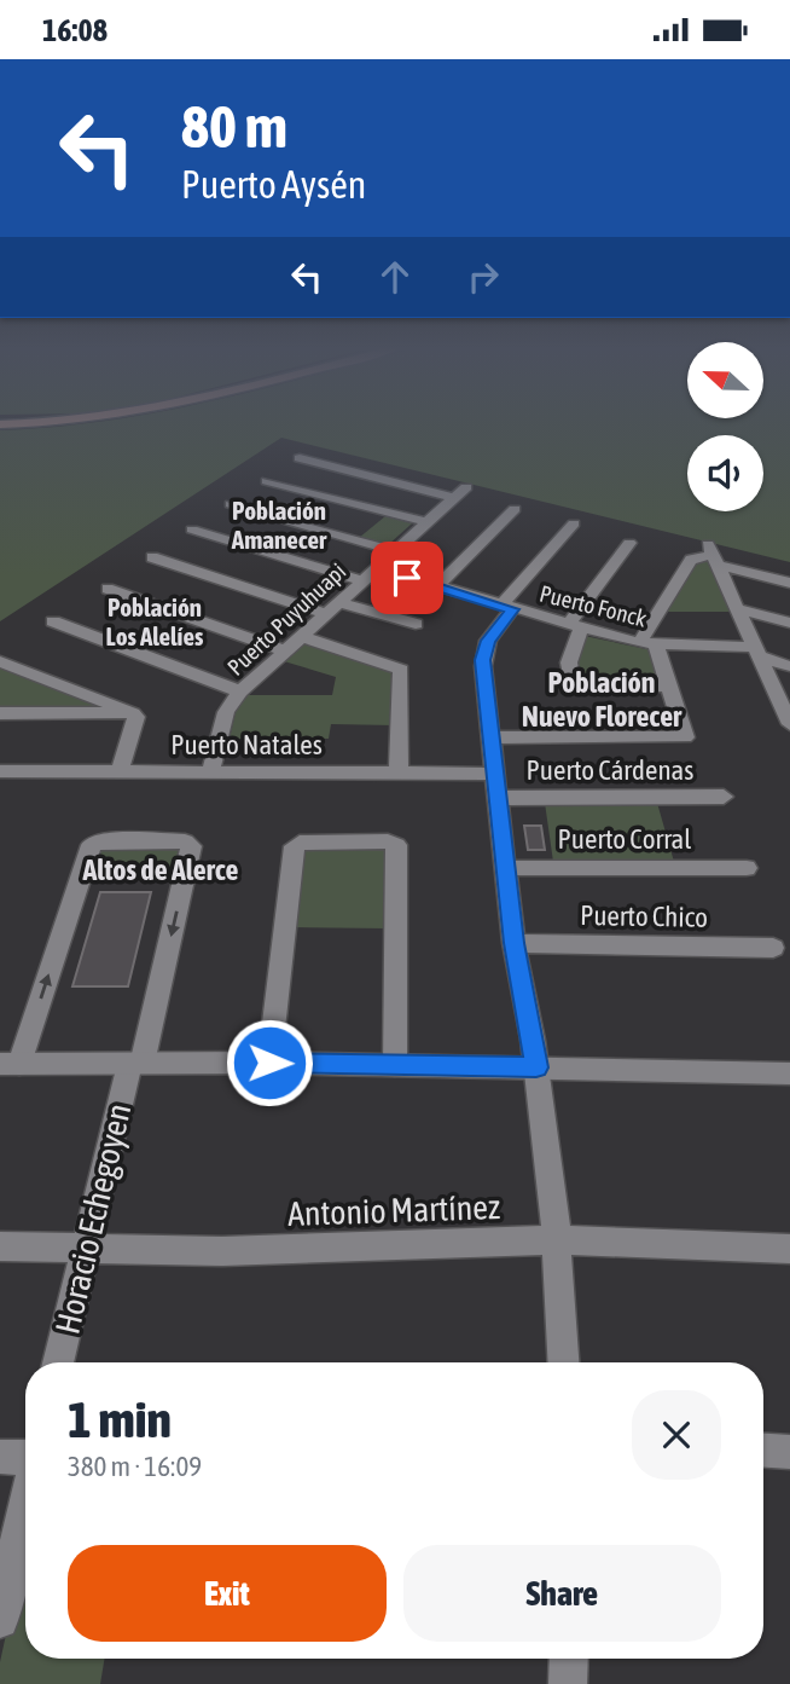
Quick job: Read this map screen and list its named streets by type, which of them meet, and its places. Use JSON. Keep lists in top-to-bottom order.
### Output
{
  "streets": {
    "street": [
      "Puerto Fonck",
      "Puerto Puyuhuapi",
      "Puerto Natales",
      "Puerto Cárdenas",
      "Puerto Corral",
      "Puerto Chico",
      "Antonio Martínez",
      "Horacio Echegoyen"
    ]
  },
  "crossings": [
    ["Puerto Fonck", "Puerto Puyuhuapi"],
    ["Puerto Puyuhuapi", "Puerto Natales"],
    ["Antonio Martínez", "Horacio Echegoyen"]
  ],
  "districts": [
    "Población Amanecer",
    "Población Los Alelíes",
    "Población Nuevo Florecer",
    "Altos de Alerce"
  ],
  "north": "left",
  "page": {
    "status": "16:08",
    "turn": ["80 m", "Puerto Aysén"],
    "heading": ["1 min", "380 m · 16:09"],
    "buttons": ["Exit", "Share"]
  }
}
